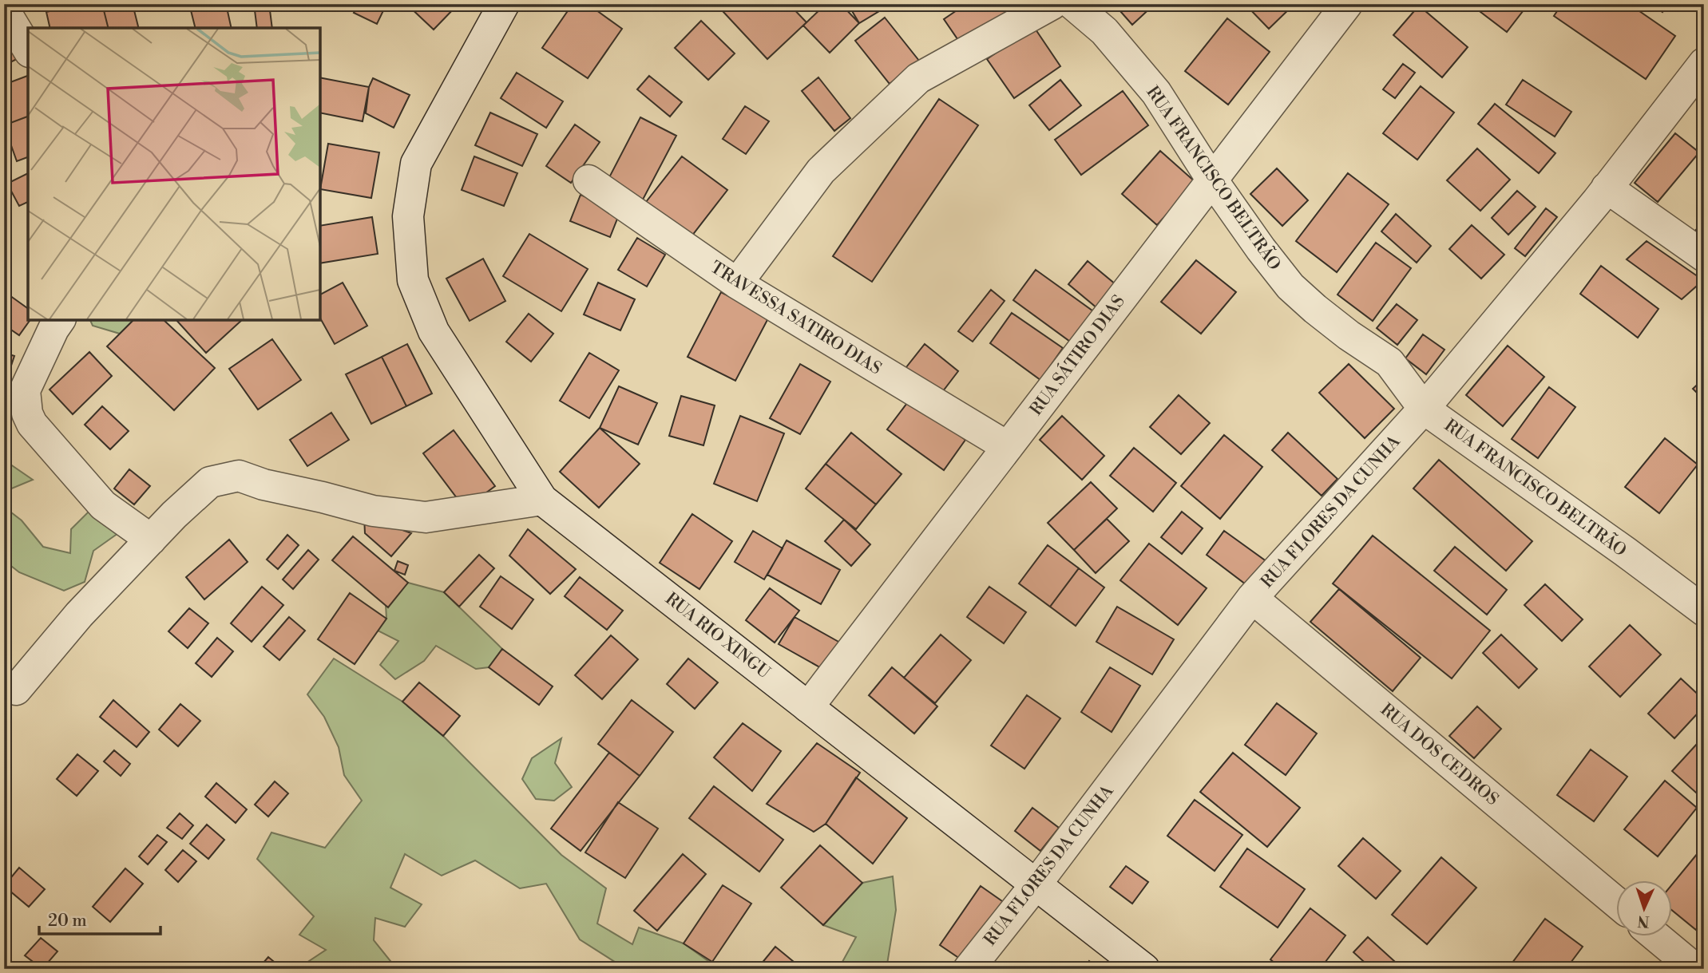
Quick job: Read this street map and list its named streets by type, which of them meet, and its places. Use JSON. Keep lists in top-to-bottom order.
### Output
{
  "streets": {
    "street": [
      "RUA FRANCISCO BELTRÃO",
      "TRAVESSA SATIRO DIAS",
      "RUA SÁTIRO DIAS",
      "RUA FLORES DA CUNHA",
      "RUA RIO XINGU",
      "RUA DOS CEDROS"
    ]
  },
  "crossings": [
    ["RUA FRANCISCO BELTRÃO", "RUA SÁTIRO DIAS"],
    ["RUA FRANCISCO BELTRÃO", "RUA FLORES DA CUNHA"],
    ["TRAVESSA SATIRO DIAS", "RUA SÁTIRO DIAS"],
    ["RUA SÁTIRO DIAS", "RUA RIO XINGU"],
    ["RUA FLORES DA CUNHA", "RUA RIO XINGU"],
    ["RUA FLORES DA CUNHA", "RUA DOS CEDROS"]
  ],
  "scale_bar": "20 m",
  "north": "bottom"
}
